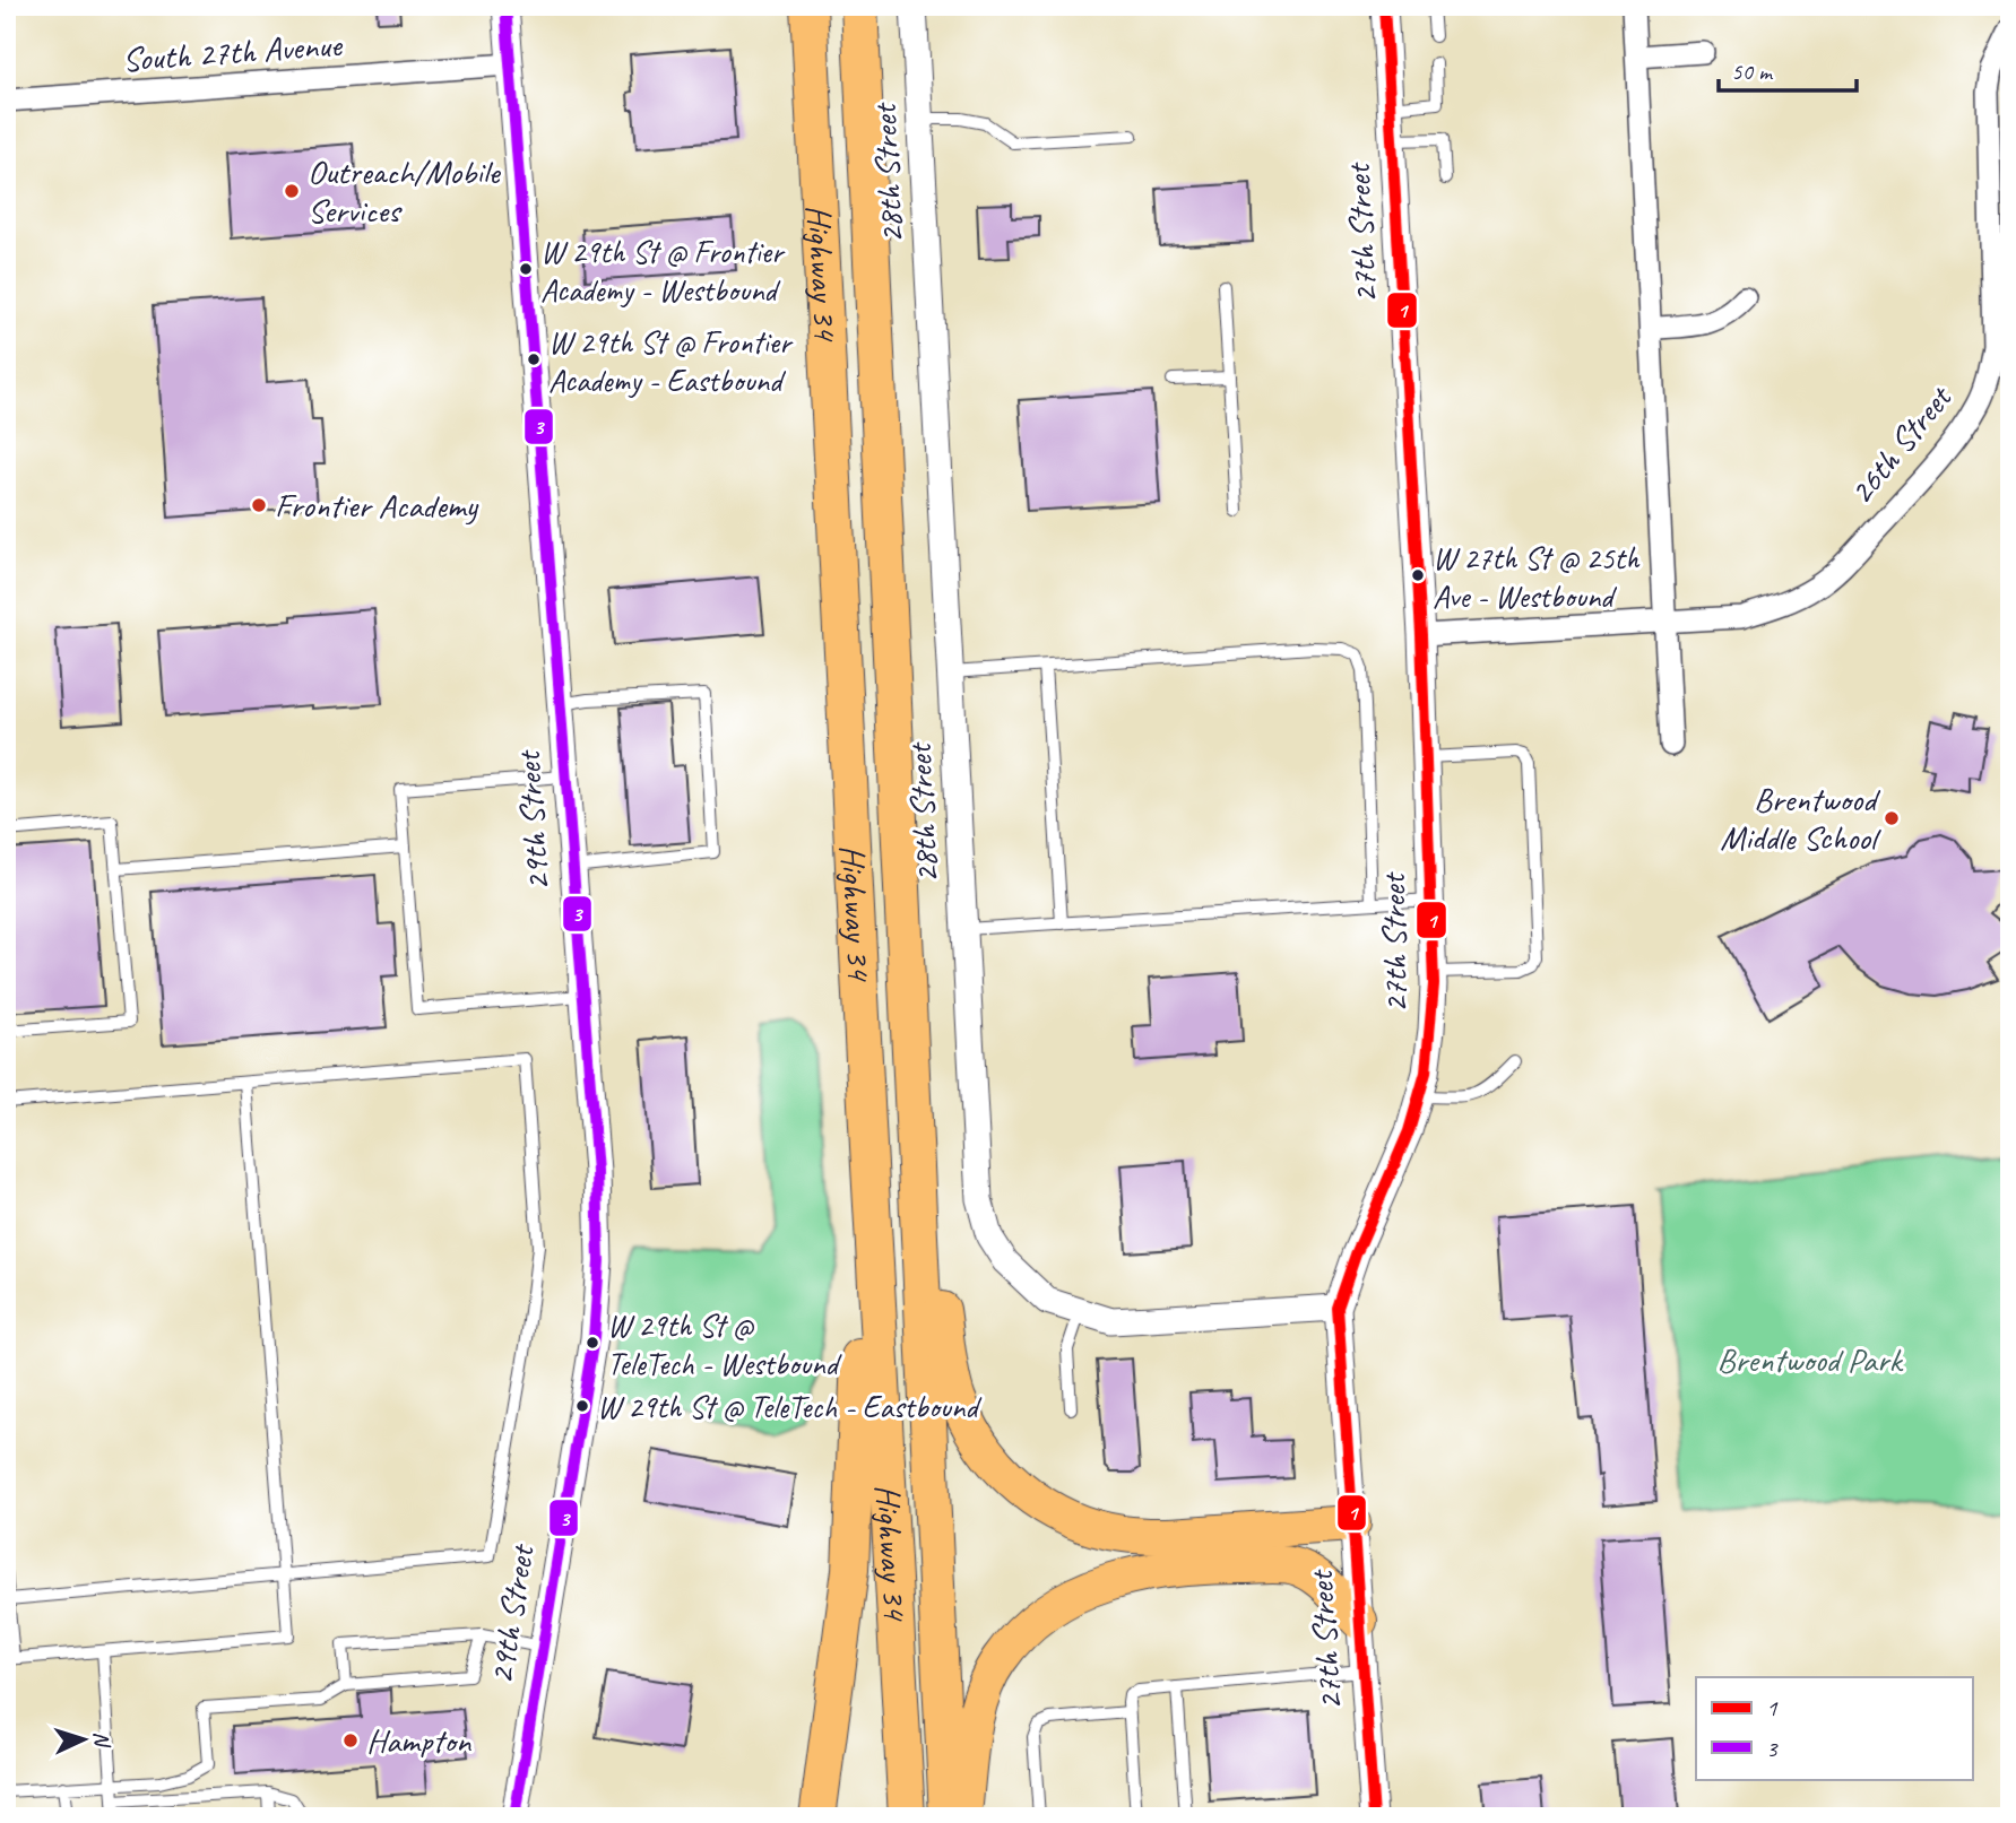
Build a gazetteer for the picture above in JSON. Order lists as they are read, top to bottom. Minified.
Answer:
{"streets":{"highway":["Highway 34"],"street":["South 27th Avenue","28th Street","27th Street","26th Street","29th Street"]},"crossings":[["South 27th Avenue","29th Street"],["28th Street","27th Street"],["27th Street","26th Street"]],"parks":["Brentwood Park"],"places":["Outreach/Mobile Services","W 29th St @ Frontier Academy - Westbound","W 29th St @ Frontier Academy - Eastbound","Frontier Academy","W 27th St @ 25th Ave - Westbound","Brentwood Middle School","W 29th St @ TeleTech - Westbound","W 29th St @ TeleTech - Eastbound","Hampton"],"lines":["transit line 1","transit line 3"],"legend":["1","3"],"scale_bar":"50 m","north":"right"}
